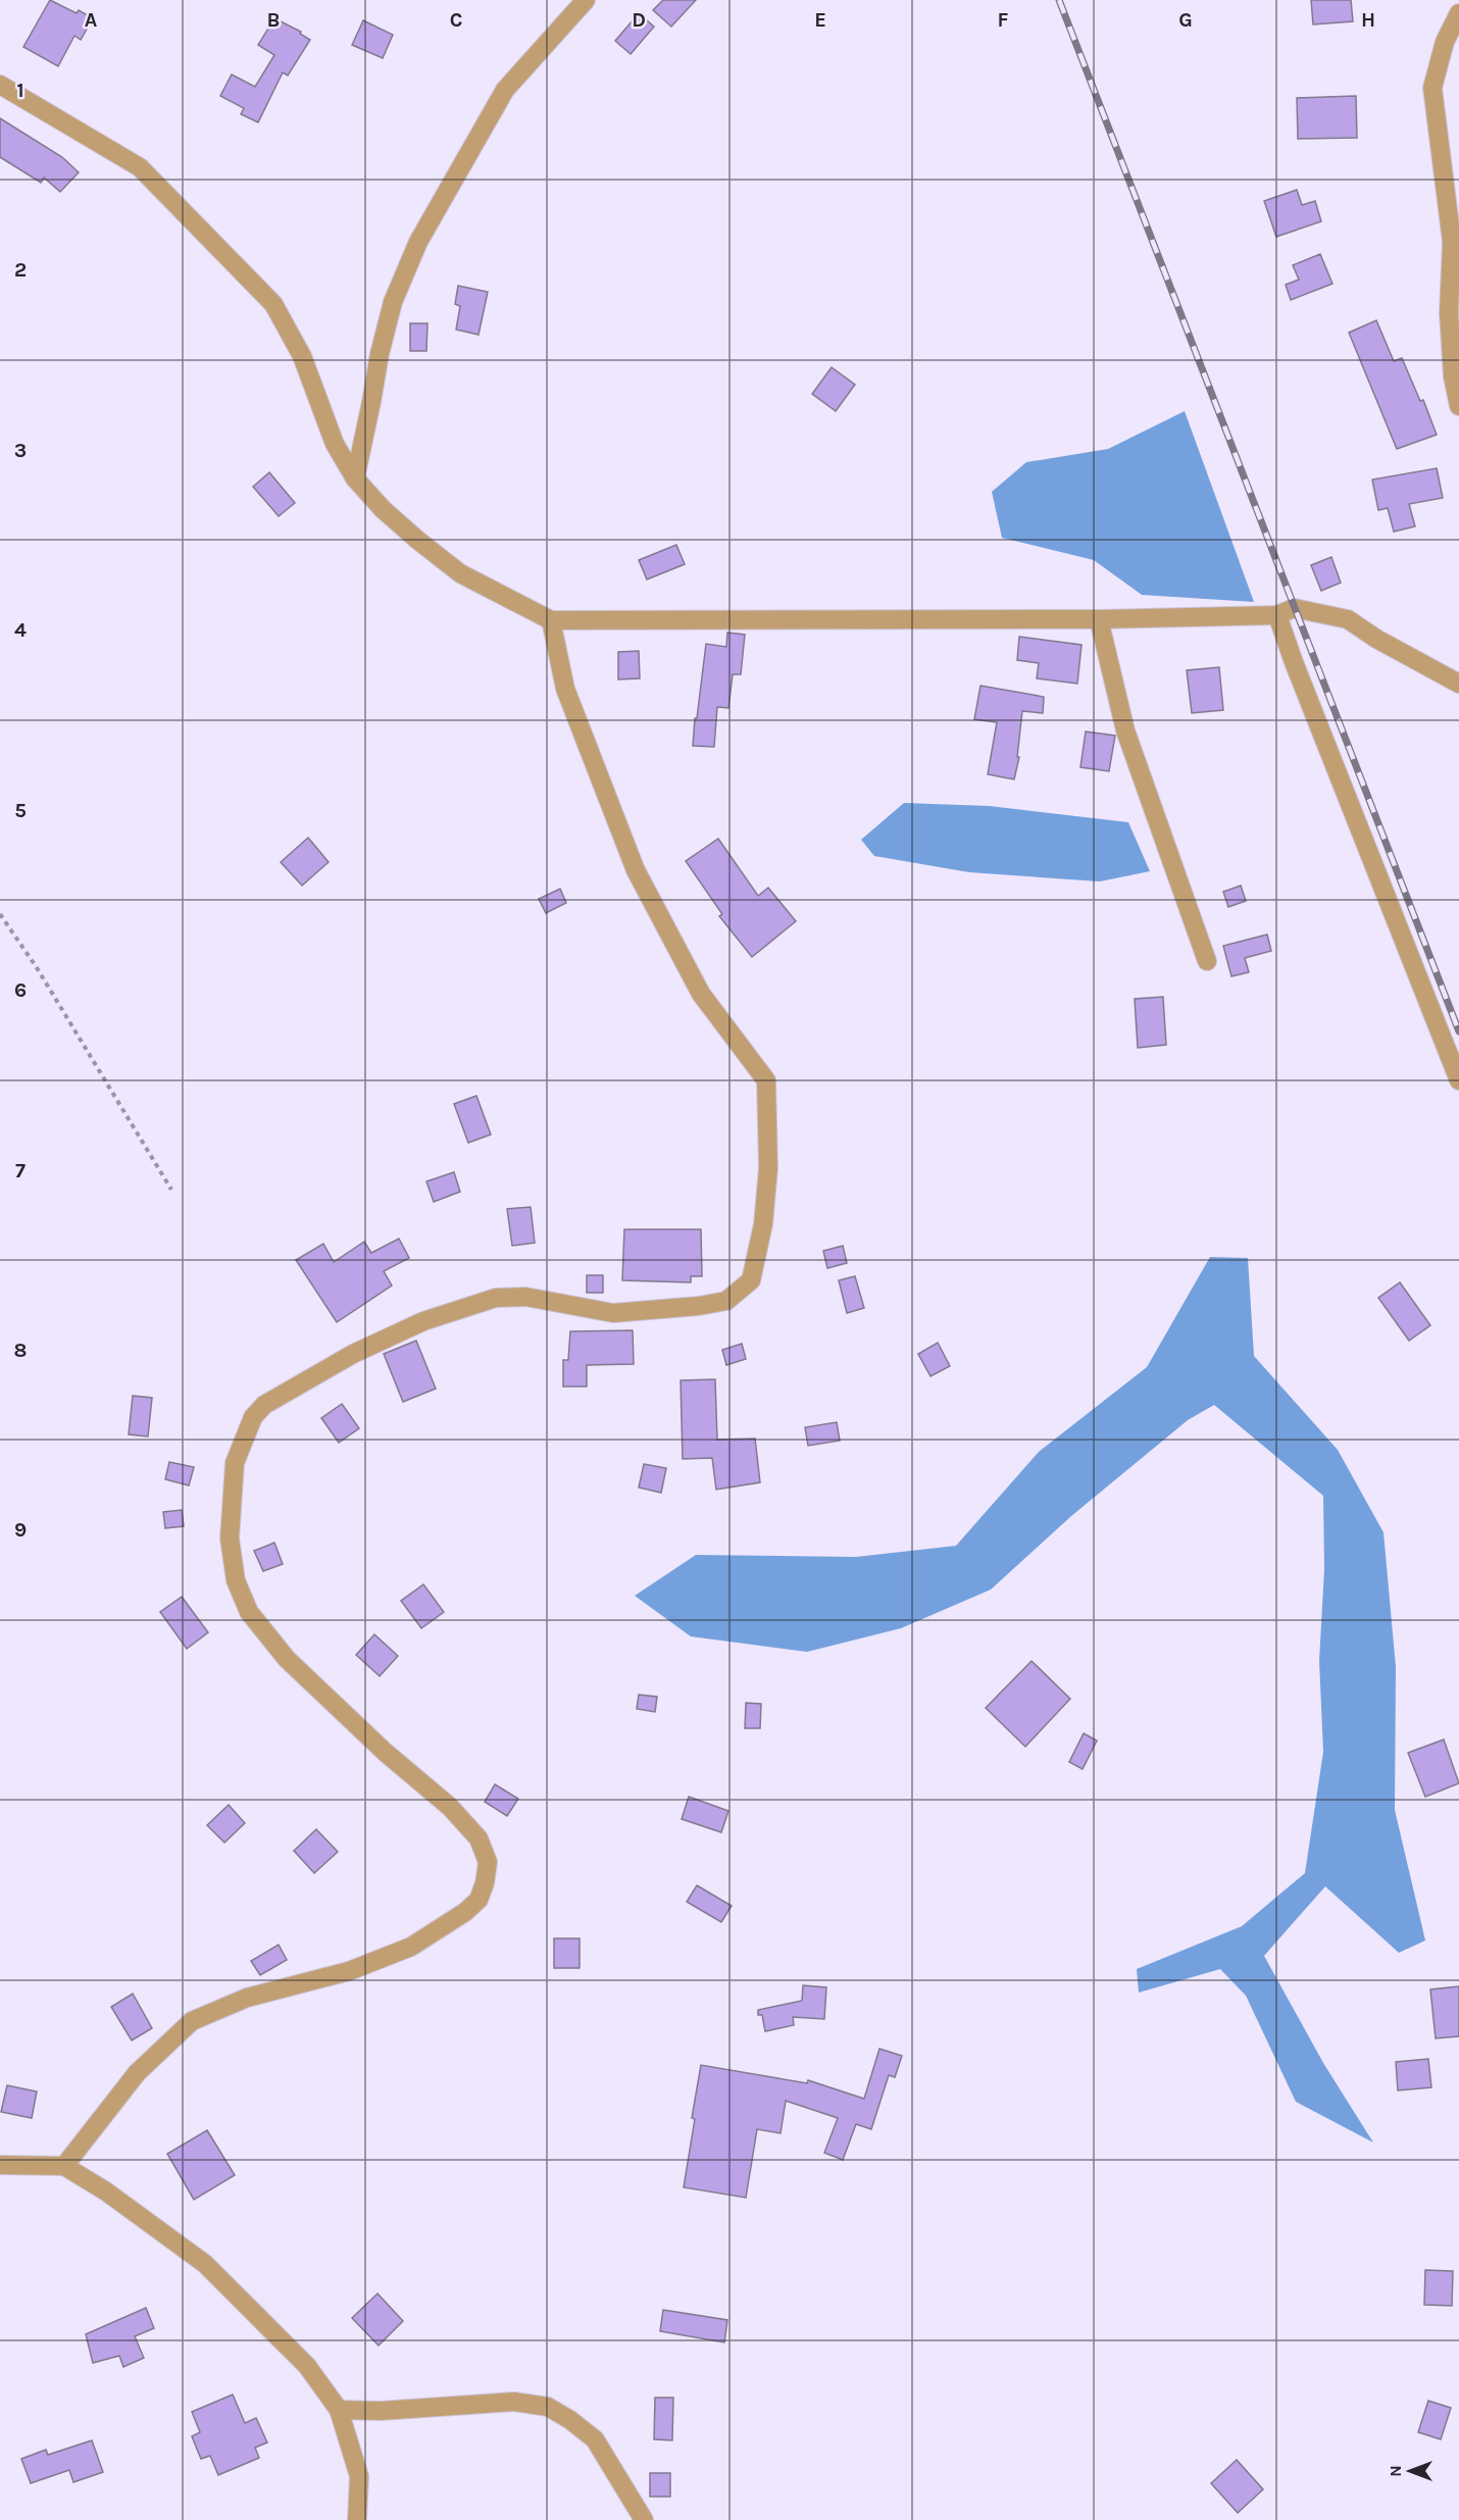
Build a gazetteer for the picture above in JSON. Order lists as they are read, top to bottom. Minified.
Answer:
{"north":"left","grid":{"columns":["A","B","C","D","E","F","G","H"],"rows":["1","2","3","4","5","6","7","8","9"]}}
